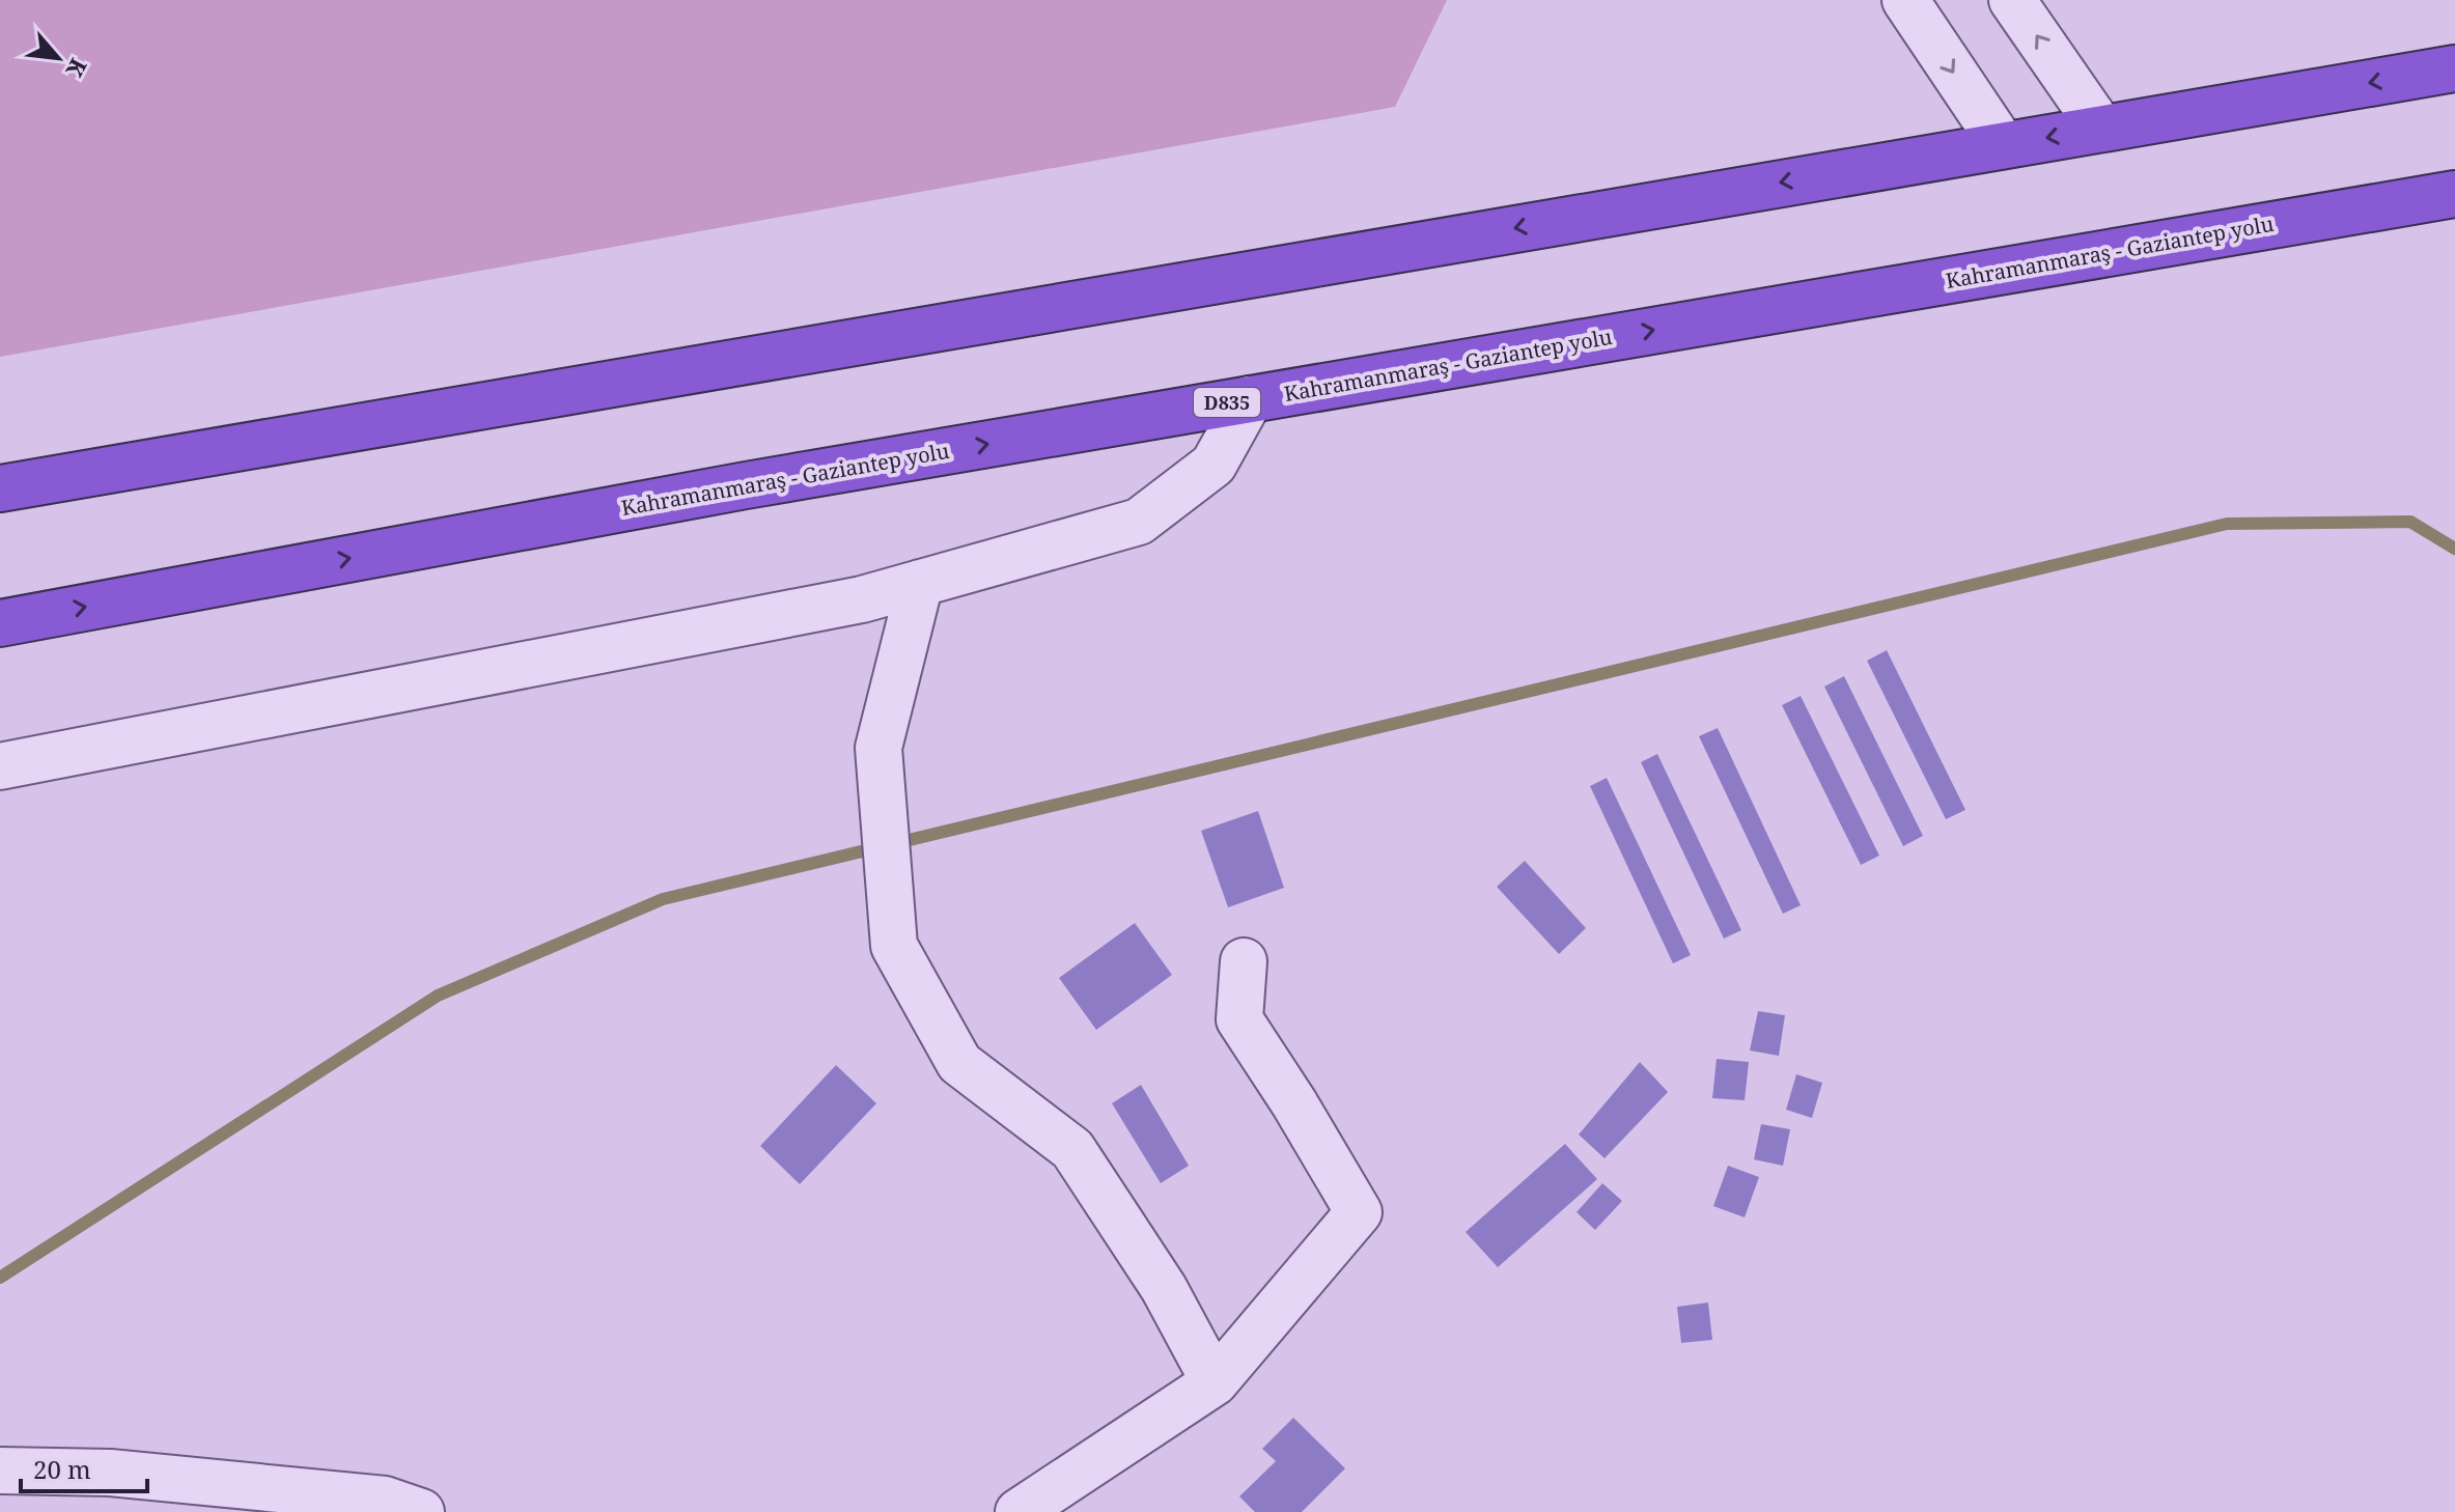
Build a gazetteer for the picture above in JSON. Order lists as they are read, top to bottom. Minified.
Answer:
{"streets":{"highway":["Kahramanmaraş - Gaziantep yolu","D835"]},"scale_bar":"20 m","north":"bottom right"}
